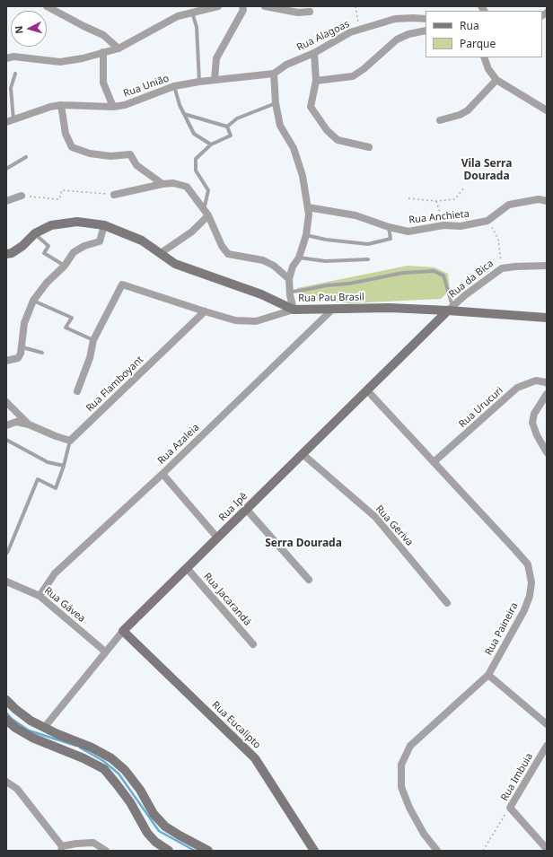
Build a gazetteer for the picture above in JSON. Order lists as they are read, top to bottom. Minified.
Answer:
{"streets":{"street":["Rua Alagoas","Rua União","Rua Anchieta","Rua da Bica","Rua Pau Brasil","Rua Flamboyant","Rua Urucuri","Rua Azaleia","Rua Ipê","Rua Geriva","Rua Jacarandá","Rua Gávea","Rua Paineira","Rua Eucalipto","Rua Imbuia"]},"crossings":[["Rua Alagoas","Rua União"],["Rua Anchieta","Rua da Bica"],["Rua da Bica","Rua Pau Brasil"],["Rua da Bica","Rua Ipê"],["Rua Pau Brasil","Rua Flamboyant"],["Rua Pau Brasil","Rua Azaleia"],["Rua Pau Brasil","Rua Ipê"],["Rua Urucuri","Rua Paineira"],["Rua Azaleia","Rua Gávea"],["Rua Ipê","Rua Geriva"],["Rua Ipê","Rua Jacarandá"],["Rua Ipê","Rua Gávea"],["Rua Ipê","Rua Paineira"],["Rua Ipê","Rua Eucalipto"]],"districts":["Vila Serra Dourada","Serra Dourada"],"legend":["Rua","Parque"],"north":"left"}
